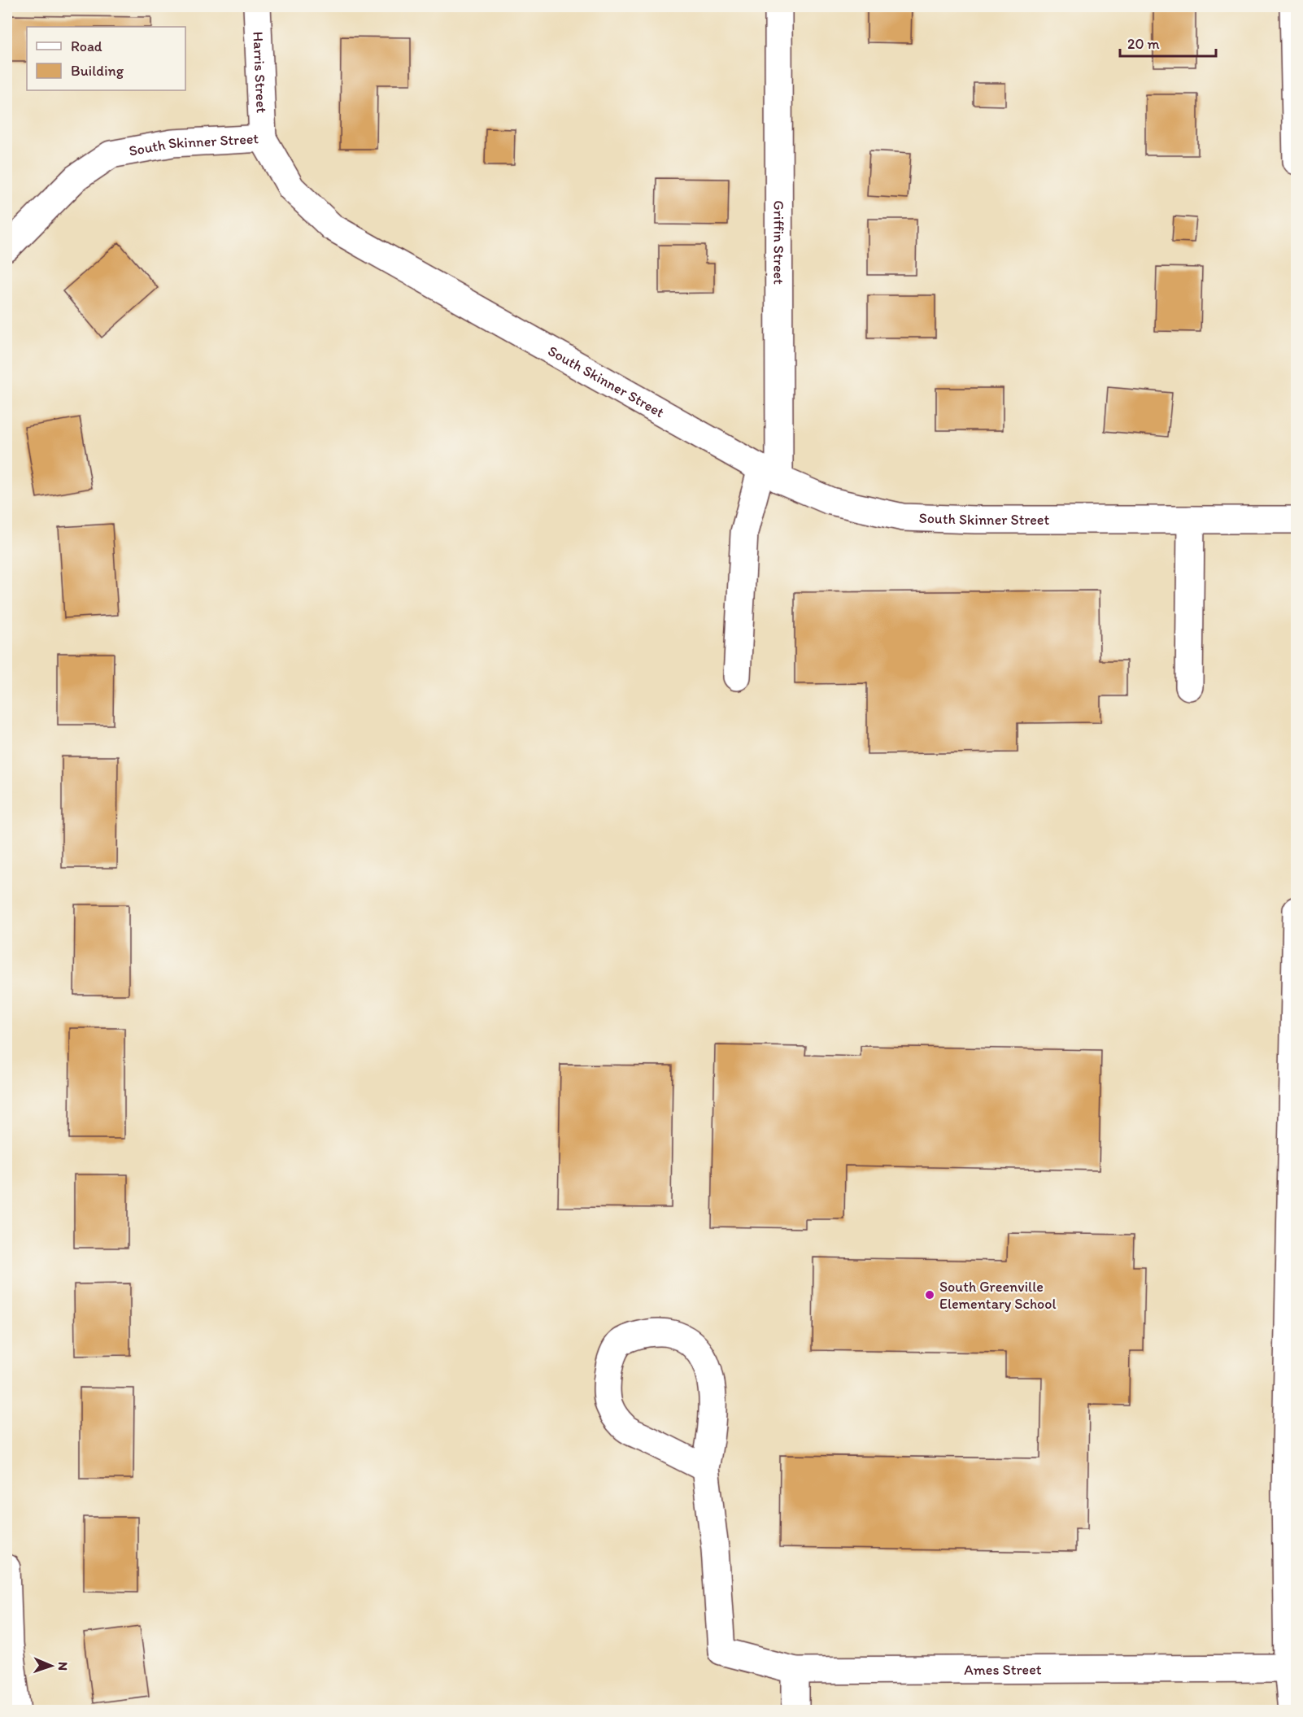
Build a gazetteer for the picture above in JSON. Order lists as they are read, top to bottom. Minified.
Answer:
{"streets":{"street":["Harris Street","South Skinner Street","Griffin Street","Ames Street"]},"crossings":[["Harris Street","South Skinner Street"],["South Skinner Street","Griffin Street"]],"places":["South Greenville Elementary School"],"legend":["Road","Building"],"scale_bar":"20 m","north":"right"}
